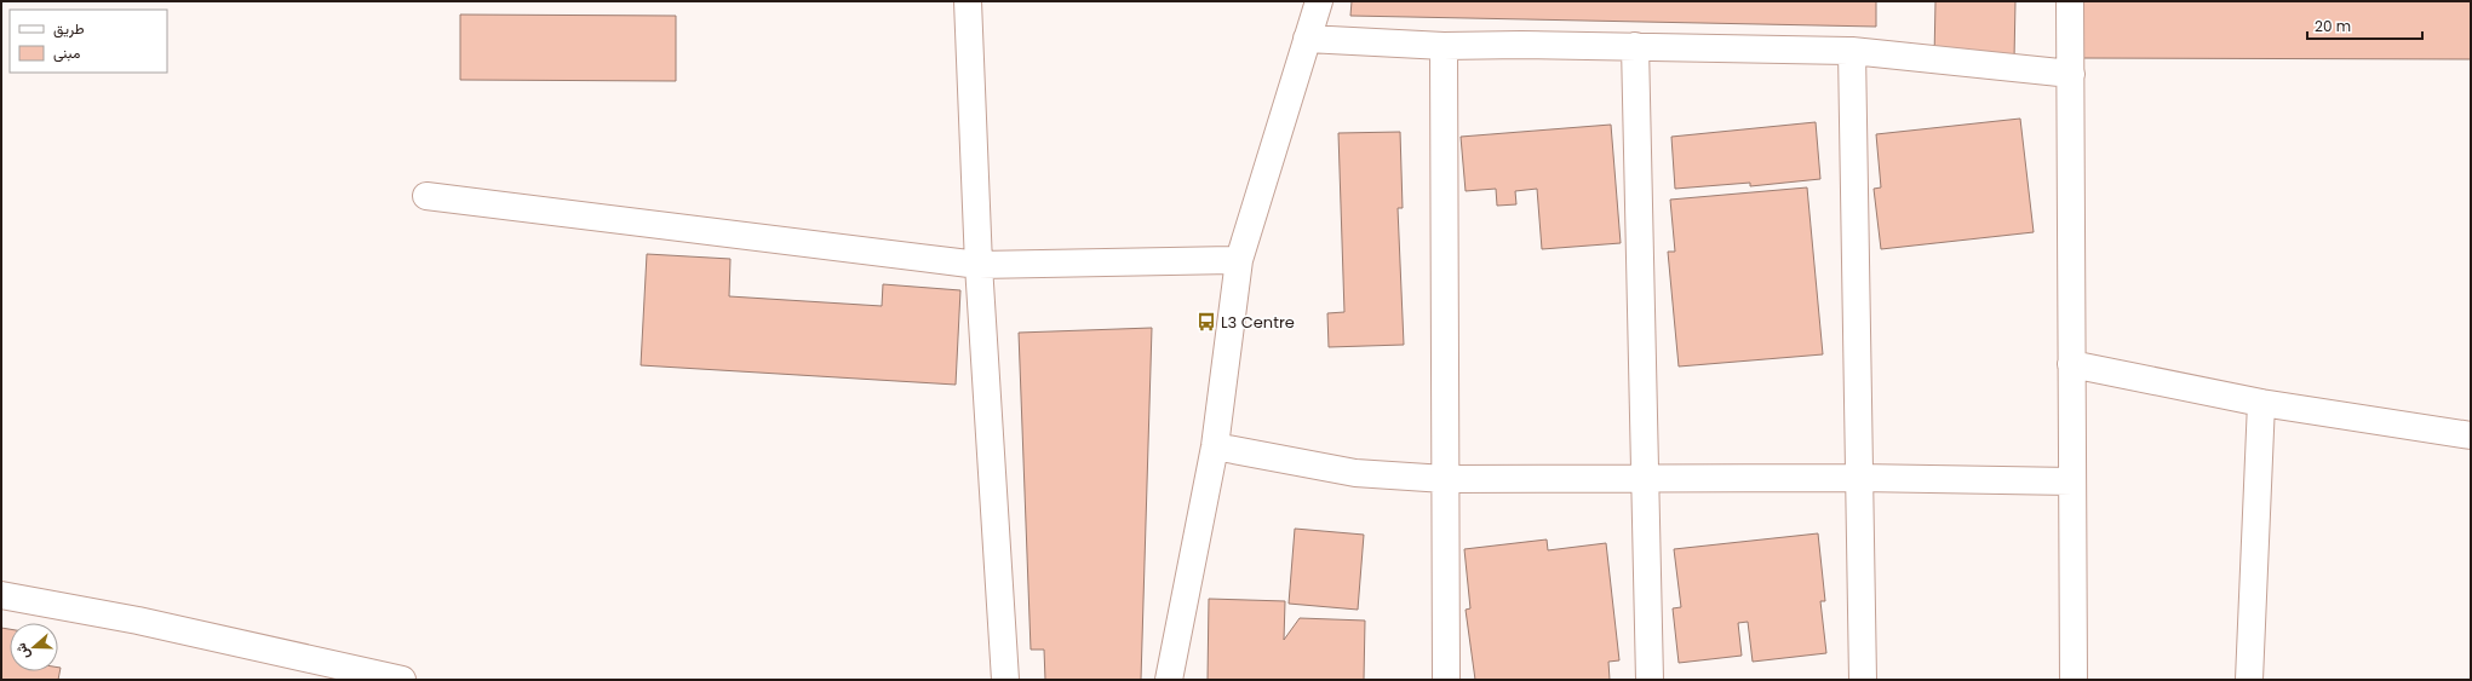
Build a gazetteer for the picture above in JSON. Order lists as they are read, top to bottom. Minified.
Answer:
{"places":{"bus stop":["L3 Centre"]},"legend":["طريق","مبنى"],"scale_bar":"20 m","north":"left"}
